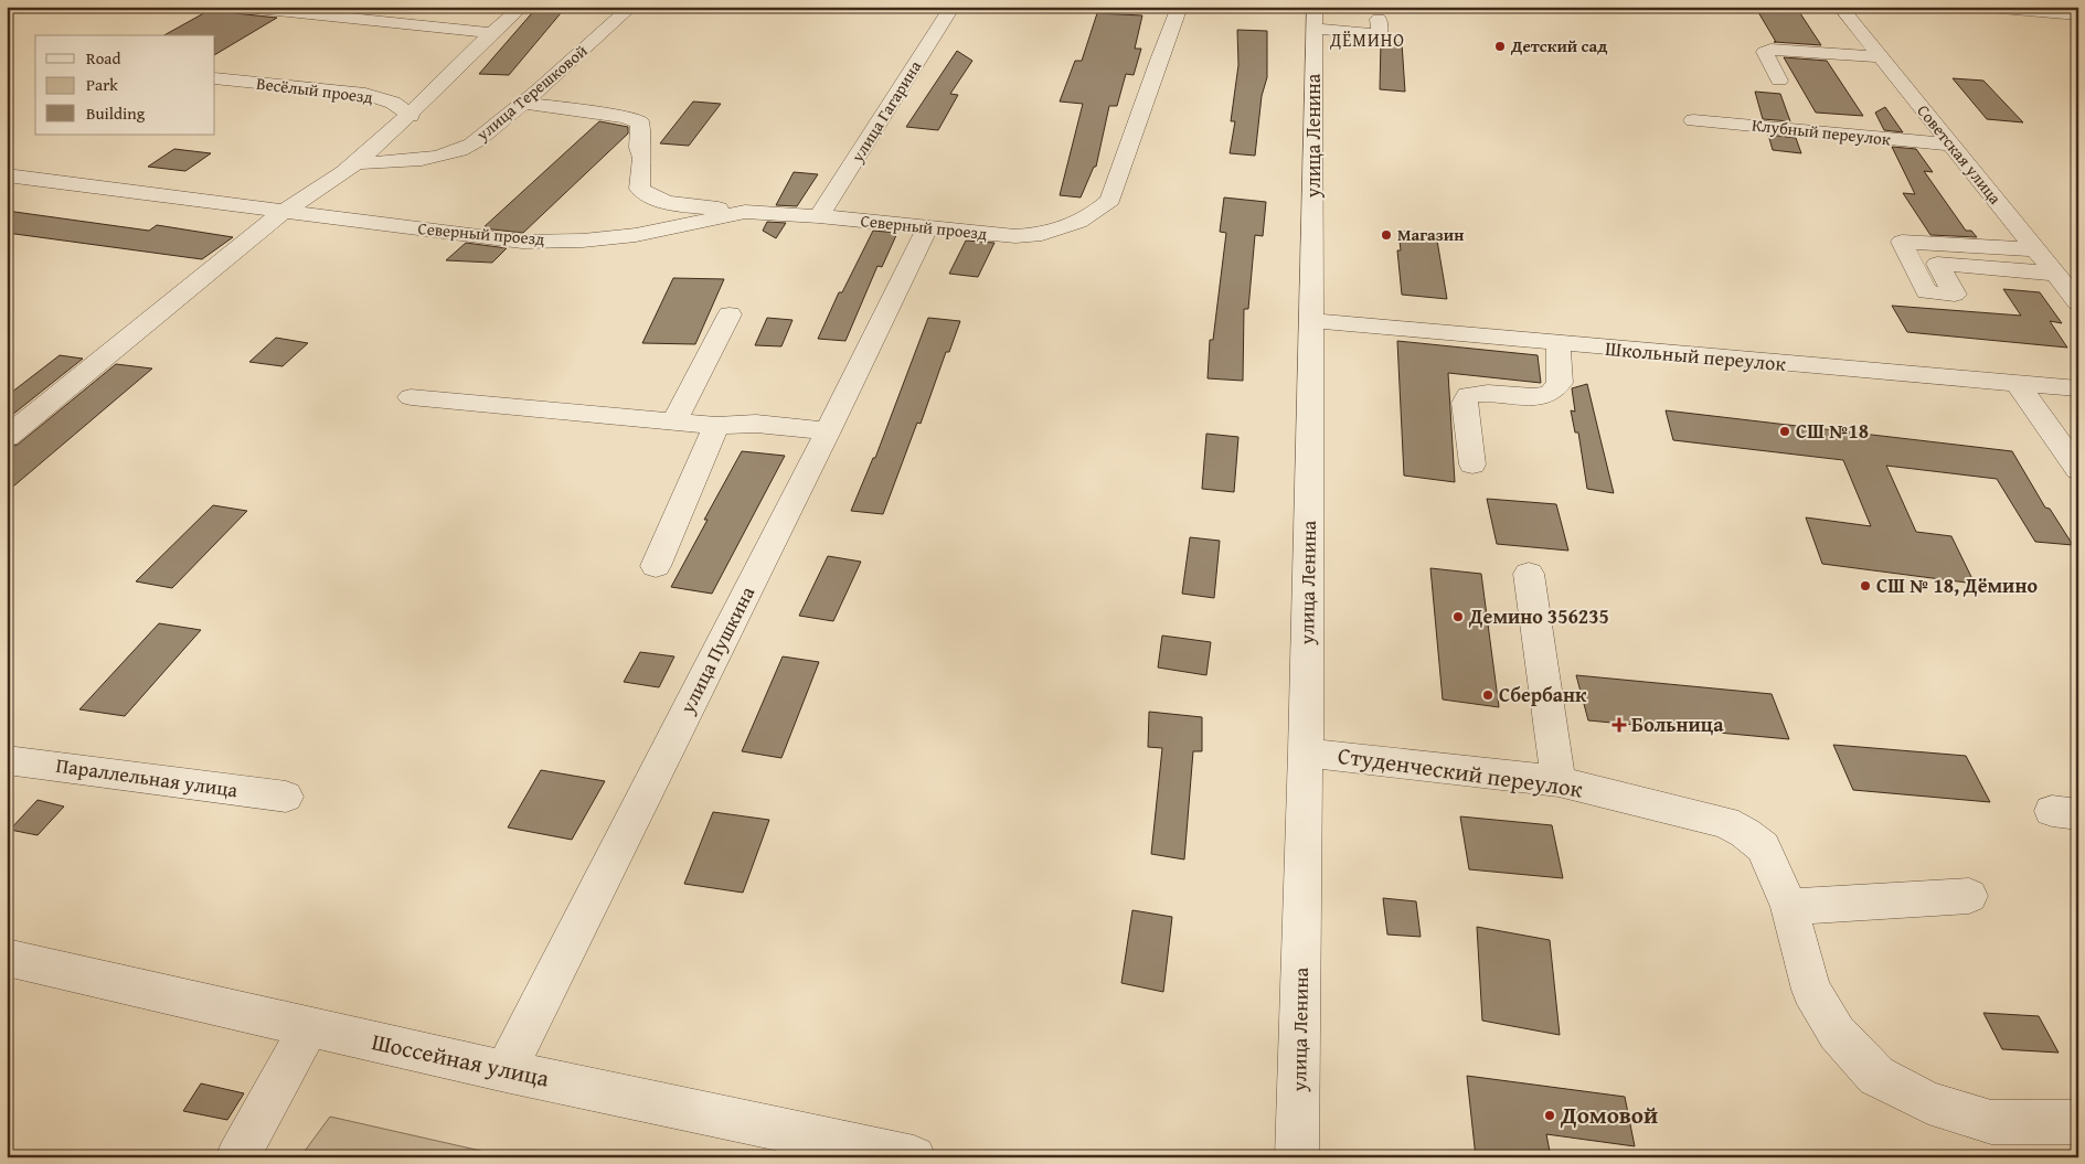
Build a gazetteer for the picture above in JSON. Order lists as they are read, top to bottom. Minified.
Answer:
{"streets":{"street":["Весёлый проезд","улица Терешковой","улица Гагарина","Клубный переулок","улица Ленина","Советская улица","Северный проезд","Школьный переулок","улица Пушкина","Студенческий переулок","Параллельная улица","Шоссейная улица"]},"crossings":[["улица Гагарина","Северный проезд"],["Клубный переулок","Советская улица"],["улица Ленина","Школьный переулок"],["улица Ленина","Студенческий переулок"],["Северный проезд","улица Пушкина"],["улица Пушкина","Шоссейная улица"]],"districts":["ДЁМИНО"],"places":{"other":["Детский сад","Магазин","СШ №18","СШ № 18, Дёмино","Демино 356235","Сбербанк","Домовой"],"health":["Больница"]},"legend":["Road","Park","Building"]}
